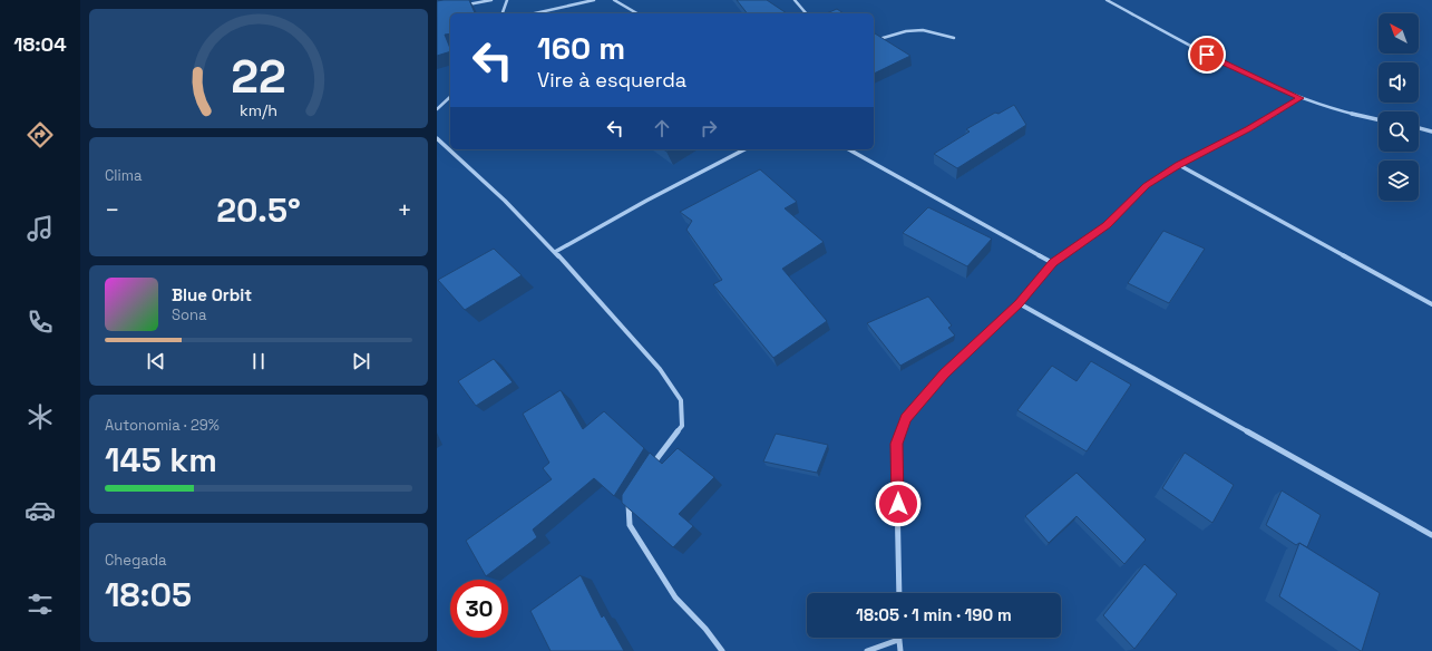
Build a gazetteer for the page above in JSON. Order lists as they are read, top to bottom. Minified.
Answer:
{"north":"top left","page":{"tabs":"18:04","turn":["160 m","Vire à esquerda"],"tile":["Clima",["Autonomia · 29%","145 km"],["Chegada","18:05"]],"heat":["−","20.5°","+"],"song":["Blue Orbit","Sona"],"limit":"30","trip":"18:05 · 1 min · 190 m","gauge":["22","km/h"]}}
